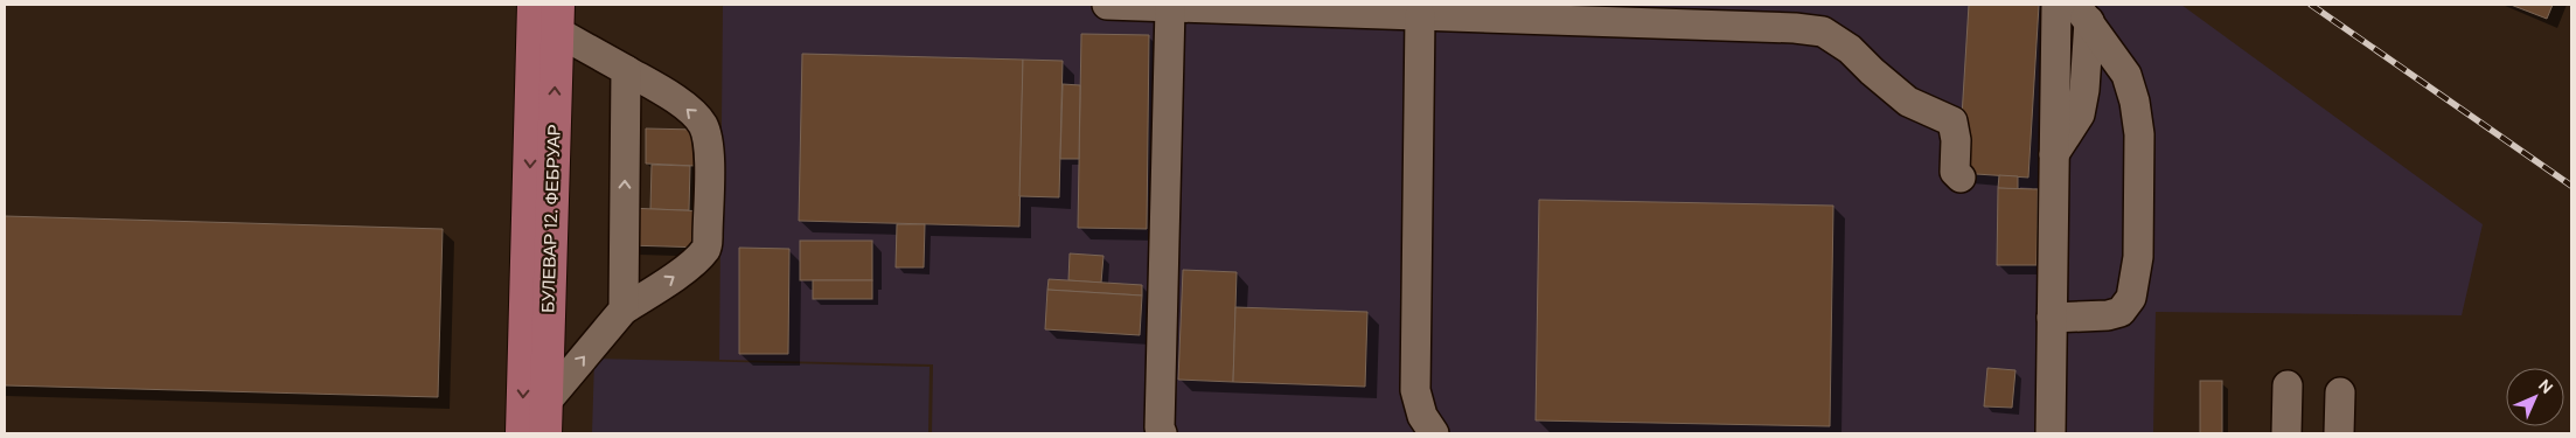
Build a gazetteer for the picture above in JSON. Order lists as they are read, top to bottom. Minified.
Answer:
{"streets":{"main road":["БУЛЕВАР 12. ФЕБРУАР"]},"north":"top right"}
